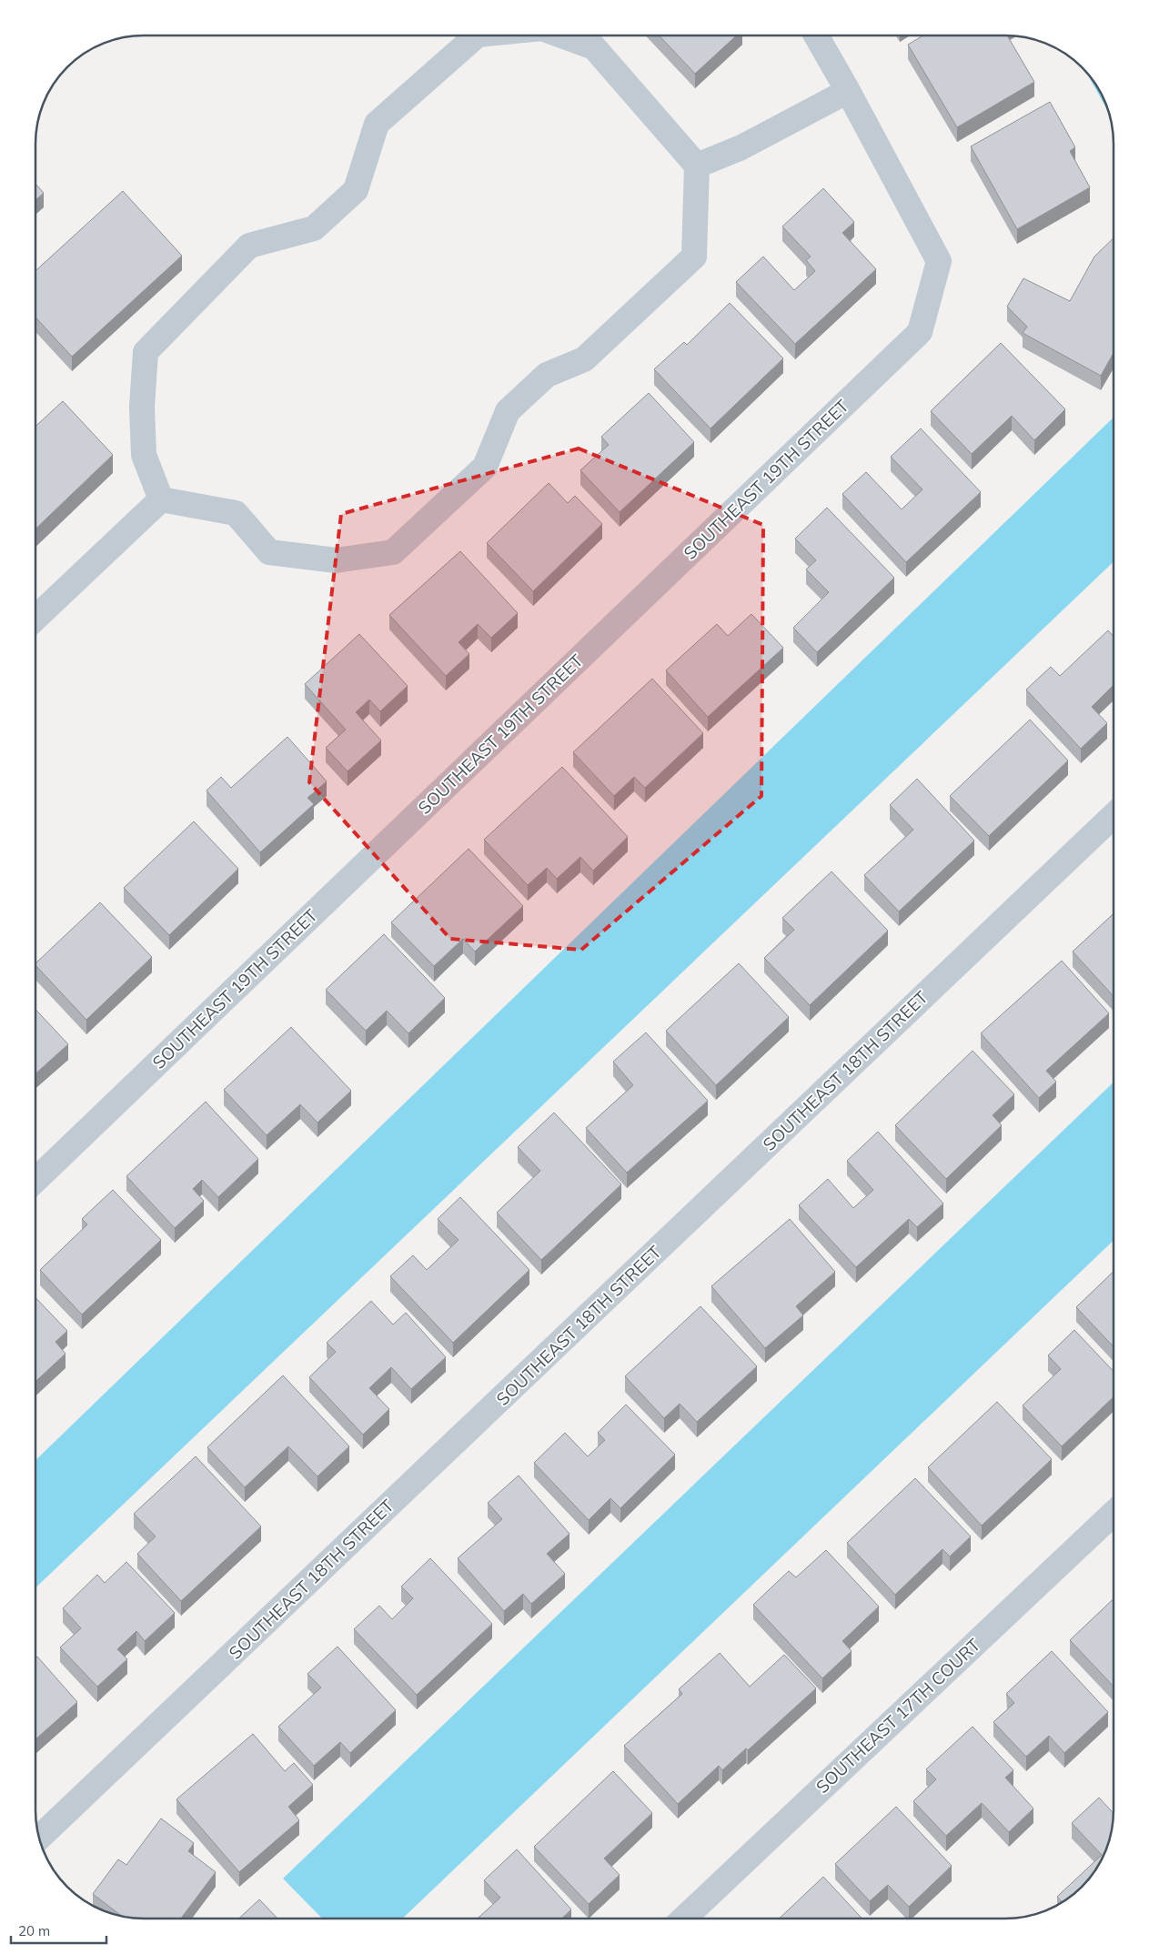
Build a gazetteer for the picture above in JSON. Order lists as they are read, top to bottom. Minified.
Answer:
{"streets":{"street":["SOUTHEAST 19TH STREET","SOUTHEAST 18TH STREET","SOUTHEAST 17TH COURT"]},"scale_bar":"20 m"}
